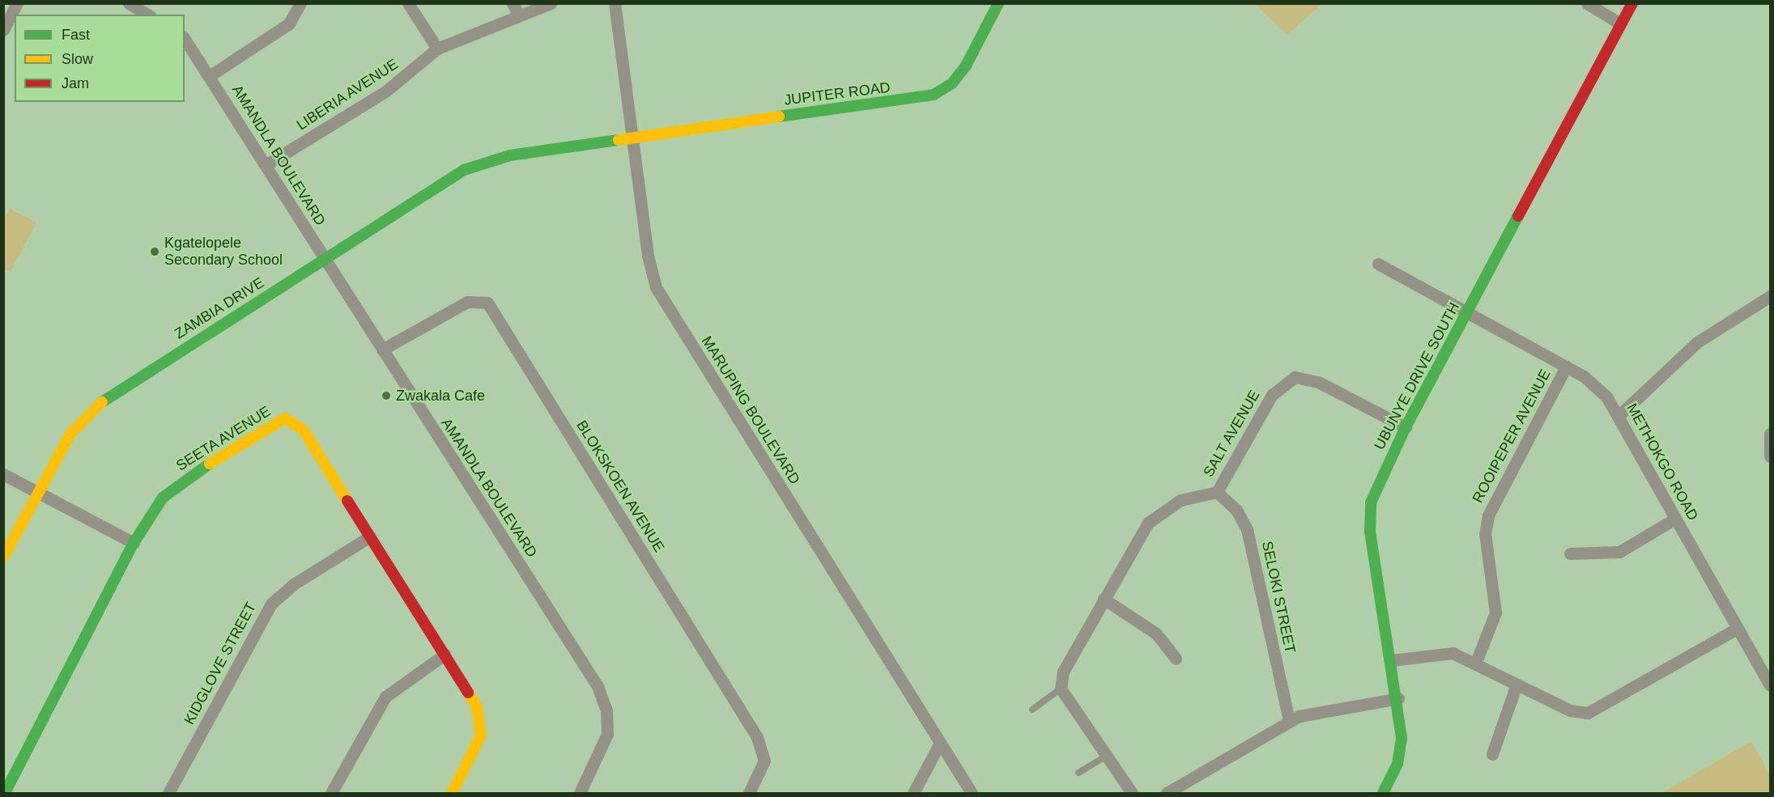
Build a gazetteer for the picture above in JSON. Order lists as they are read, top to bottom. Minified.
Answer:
{"streets":{"street":["JUPITER ROAD","LIBERIA AVENUE","AMANDLA BOULEVARD","ZAMBIA DRIVE","UBUNYE DRIVE SOUTH","MARUPING BOULEVARD","SALT AVENUE","ROOIPEPER AVENUE","SEETA AVENUE","METHOKGO ROAD","BLOKSKOEN AVENUE","SELOKI STREET","KIDGLOVE STREET"]},"crossings":[["JUPITER ROAD","ZAMBIA DRIVE"],["JUPITER ROAD","MARUPING BOULEVARD"],["LIBERIA AVENUE","AMANDLA BOULEVARD"],["AMANDLA BOULEVARD","ZAMBIA DRIVE"],["AMANDLA BOULEVARD","BLOKSKOEN AVENUE"],["ZAMBIA DRIVE","MARUPING BOULEVARD"],["UBUNYE DRIVE SOUTH","SALT AVENUE"],["UBUNYE DRIVE SOUTH","METHOKGO ROAD"],["SALT AVENUE","SELOKI STREET"],["ROOIPEPER AVENUE","METHOKGO ROAD"],["SEETA AVENUE","KIDGLOVE STREET"]],"places":["Kgatelopele Secondary School","Zwakala Cafe"],"legend":["Fast","Slow","Jam"]}
